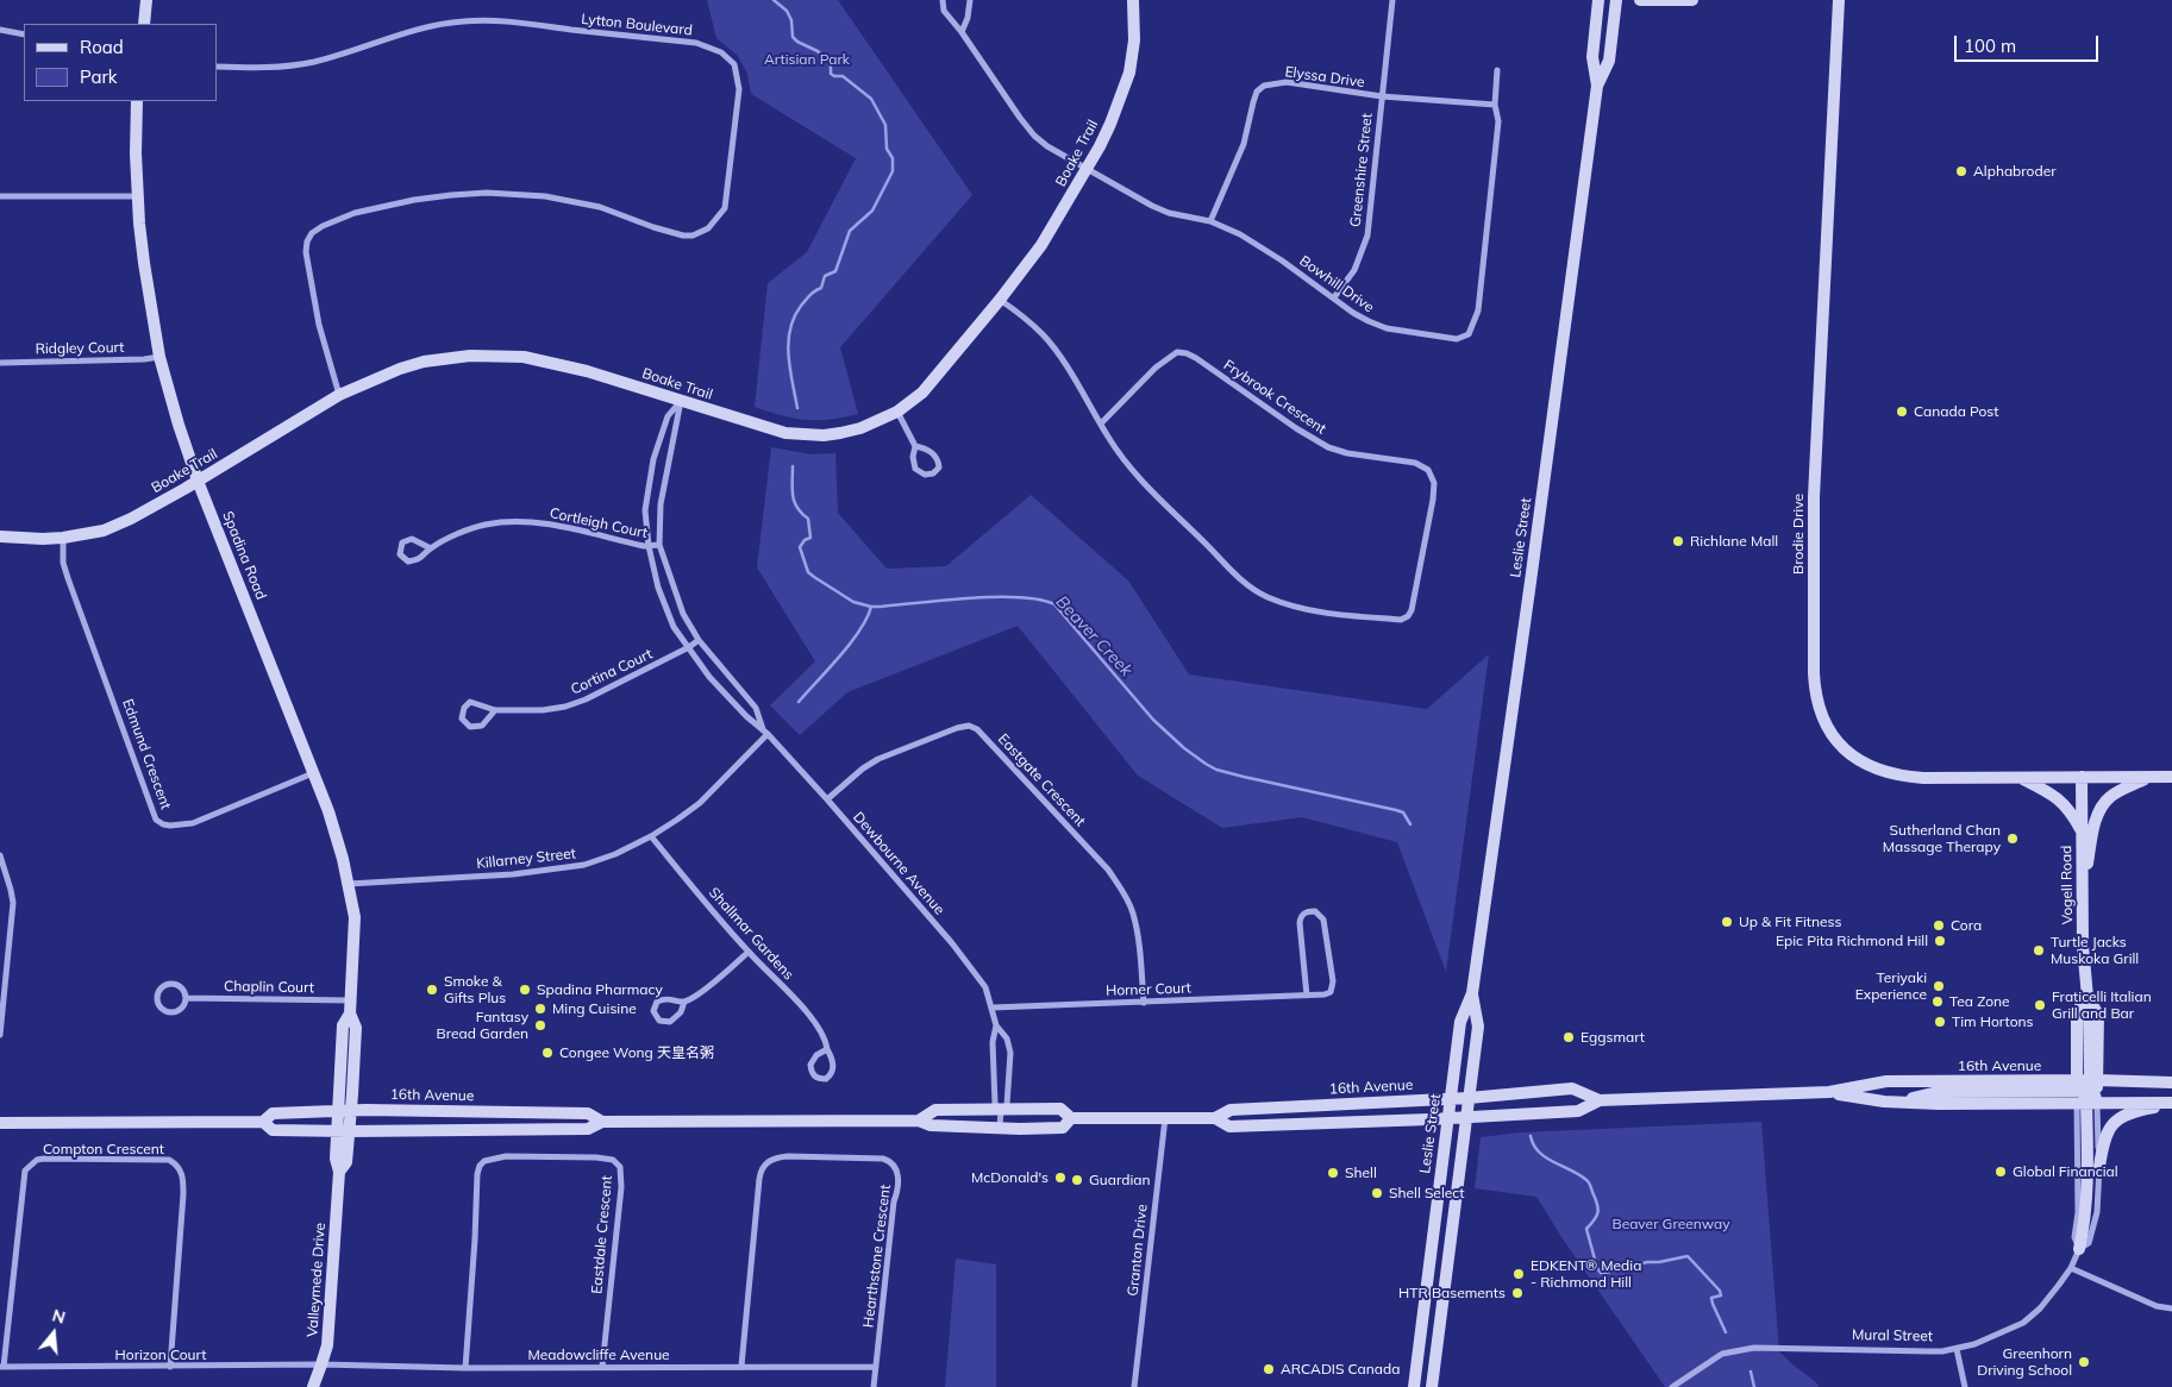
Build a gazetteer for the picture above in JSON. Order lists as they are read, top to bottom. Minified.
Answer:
{"streets":{"main road":["Boake Trail","Brodie Drive","Leslie Street","Spadina Road","Vogell Road","16th Avenue","Valleymede Drive"],"street":["Lytton Boulevard","Elyssa Drive","Greenshire Street","Bowhill Drive","Ridgley Court","Frybrook Crescent","Cortleigh Court","Cortina Court","Edmund Crescent","Eastgate Crescent","Killarney Street","Dewbourne Avenue","Shallmar Gardens","Chaplin Court","Horner Court","Compton Crescent","Eastdale Crescent","Granton Drive","Hearthstone Crescent","Mural Street","Horizon Court","Meadowcliffe Avenue"]},"crossings":[["Lytton Boulevard","Boake Trail"],["Elyssa Drive","Greenshire Street"],["Elyssa Drive","Bowhill Drive"],["Boake Trail","Bowhill Drive"],["Boake Trail","Frybrook Crescent"],["Boake Trail","Spadina Road"],["Boake Trail","Edmund Crescent"],["Boake Trail","Dewbourne Avenue"],["Greenshire Street","Bowhill Drive"],["Ridgley Court","Spadina Road"],["Cortleigh Court","Dewbourne Avenue"],["Brodie Drive","Vogell Road"],["Leslie Street","16th Avenue"],["Spadina Road","Edmund Crescent"],["Spadina Road","Killarney Street"],["Spadina Road","Chaplin Court"],["Spadina Road","16th Avenue"],["Spadina Road","Valleymede Drive"],["Cortina Court","Dewbourne Avenue"],["Eastgate Crescent","Dewbourne Avenue"],["Eastgate Crescent","Horner Court"],["Killarney Street","Dewbourne Avenue"],["Killarney Street","Shallmar Gardens"],["Dewbourne Avenue","Horner Court"],["Dewbourne Avenue","16th Avenue"],["Vogell Road","16th Avenue"],["Vogell Road","Mural Street"],["16th Avenue","Granton Drive"],["16th Avenue","Valleymede Drive"],["16th Avenue","Mural Street"],["Compton Crescent","Horizon Court"],["Eastdale Crescent","Meadowcliffe Avenue"],["Hearthstone Crescent","Meadowcliffe Avenue"],["Valleymede Drive","Horizon Court"],["Valleymede Drive","Meadowcliffe Avenue"],["Horizon Court","Meadowcliffe Avenue"]],"water":["Beaver Creek"],"parks":["Artisian Park","Beaver Greenway"],"places":["Alphabroder","Canada Post","Richlane Mall","Sutherland Chan Massage Therapy","Up & Fit Fitness","Cora","Epic Pita Richmond Hill","Turtle Jacks Muskoka Grill","Teriyaki Experience","Smoke & Gifts Plus","Spadina Pharmacy","Tea Zone","Fraticelli Italian Grill and Bar","Ming Cuisine","Tim Hortons","Fantasy Bread Garden","Eggsmart","Congee Wong 天皇名粥","Global Financial","Shell","McDonald's","Guardian","Shell Select","EDKENT® Media - Richmond Hill","HTR Basements","Greenhorn Driving School","ARCADIS Canada"],"legend":["Road","Park"],"scale_bar":"100 m","north":"top"}
